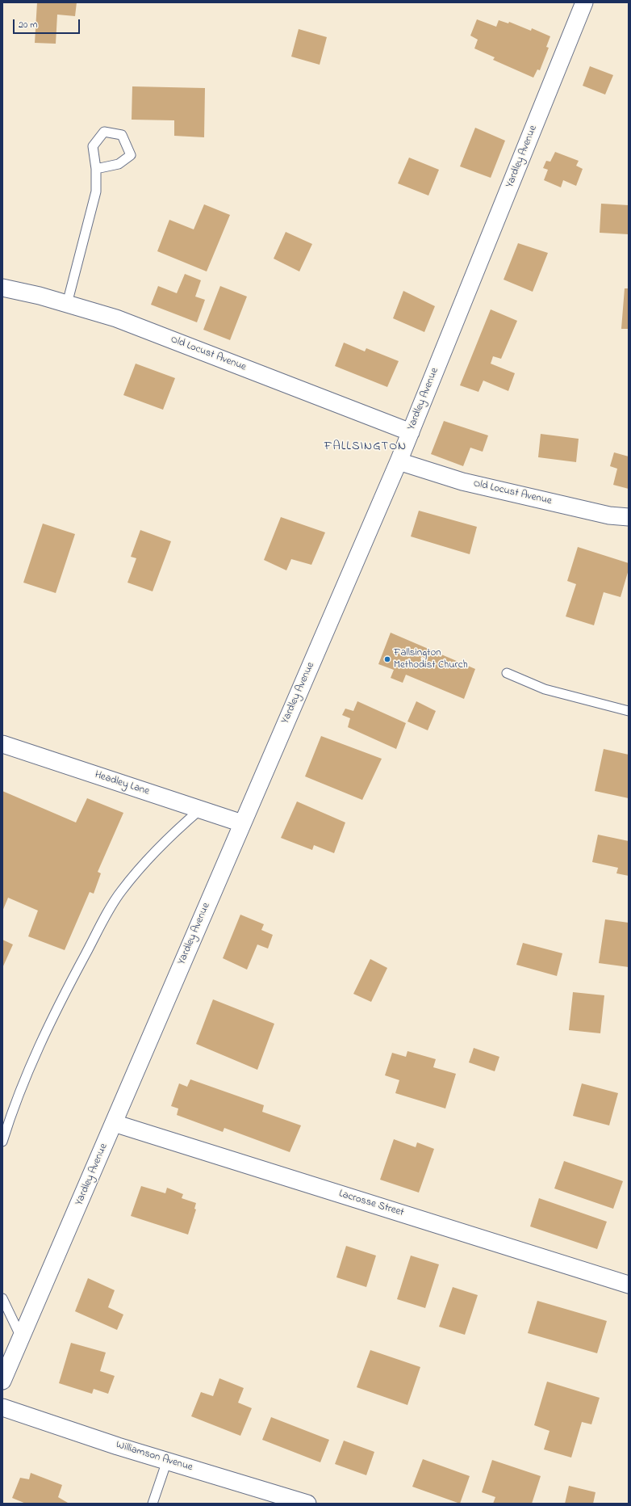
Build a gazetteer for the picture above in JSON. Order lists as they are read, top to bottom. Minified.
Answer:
{"streets":{"street":["Yardley Avenue","Old Locust Avenue","Headley Lane","Lacrosse Street","Williamson Avenue"]},"crossings":[["Yardley Avenue","Old Locust Avenue"],["Yardley Avenue","Headley Lane"],["Yardley Avenue","Lacrosse Street"]],"districts":["FALLSINGTON"],"places":["Fallsington Methodist Church"],"scale_bar":"20 m"}
